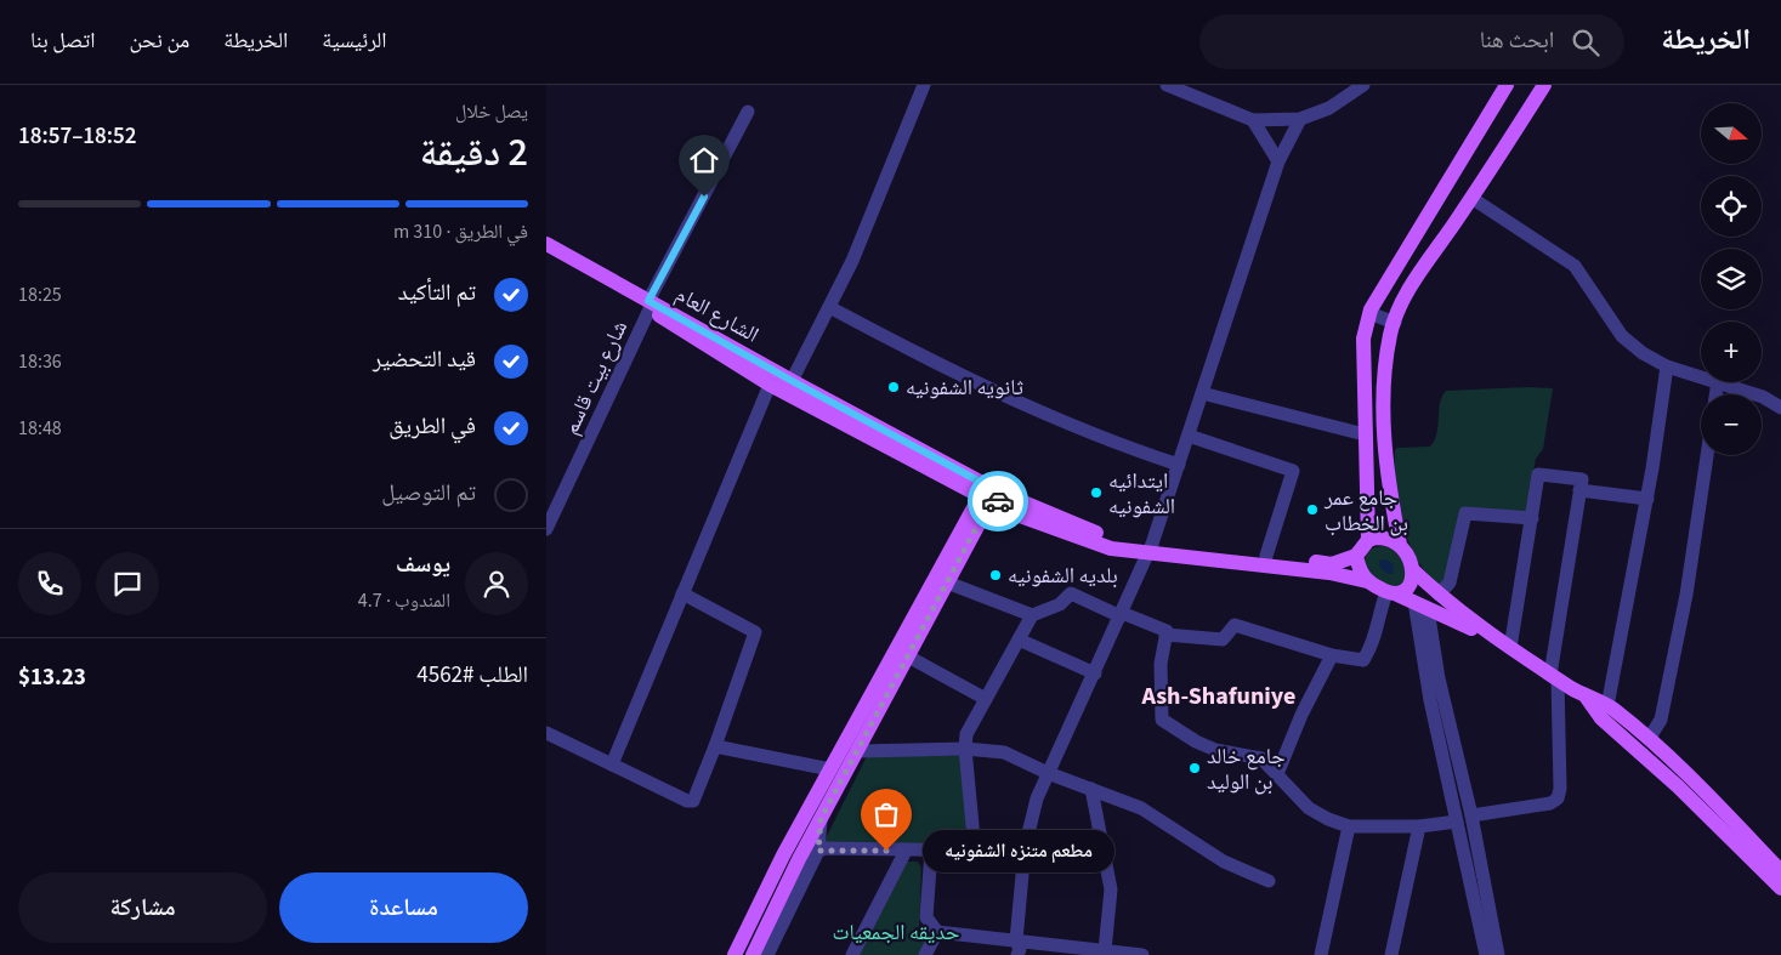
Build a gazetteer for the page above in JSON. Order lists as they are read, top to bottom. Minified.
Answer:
{"streets":{"main road":["الشارع العام"],"street":["شارع بيت قاسم"]},"crossings":[["الشارع العام","شارع بيت قاسم"]],"districts":["Ash-Shafuniye"],"parks":["حديقه الجمعيات"],"places":["ثانويه الشفونيه","ايتدائيه الشفونيه","جامع عمر بن الخطاب","بلديه الشفونيه","جامع خالد بن الوليد","مطعم متنزه الشفونيه"],"north":"right","page":{"header":"الخريطة","search":"ابحث هنا","nav":["الرئيسية","الخريطة","من نحن","اتصل بنا"],"heading":["2 دقيقة","يصل خلال","18:52–18:57"],"panel":["يوسف","المندوب · 4.7","الطلب #4562","$13.23"],"map_buttons":["+","−"],"bar":"في الطريق · 310 m","list":[["تم التأكيد","18:25"],["قيد التحضير","18:36"],["في الطريق","18:48"],"تم التوصيل"],"bubble":"مطعم متنزه الشفونيه","buttons":["مساعدة","مشاركة"]}}
